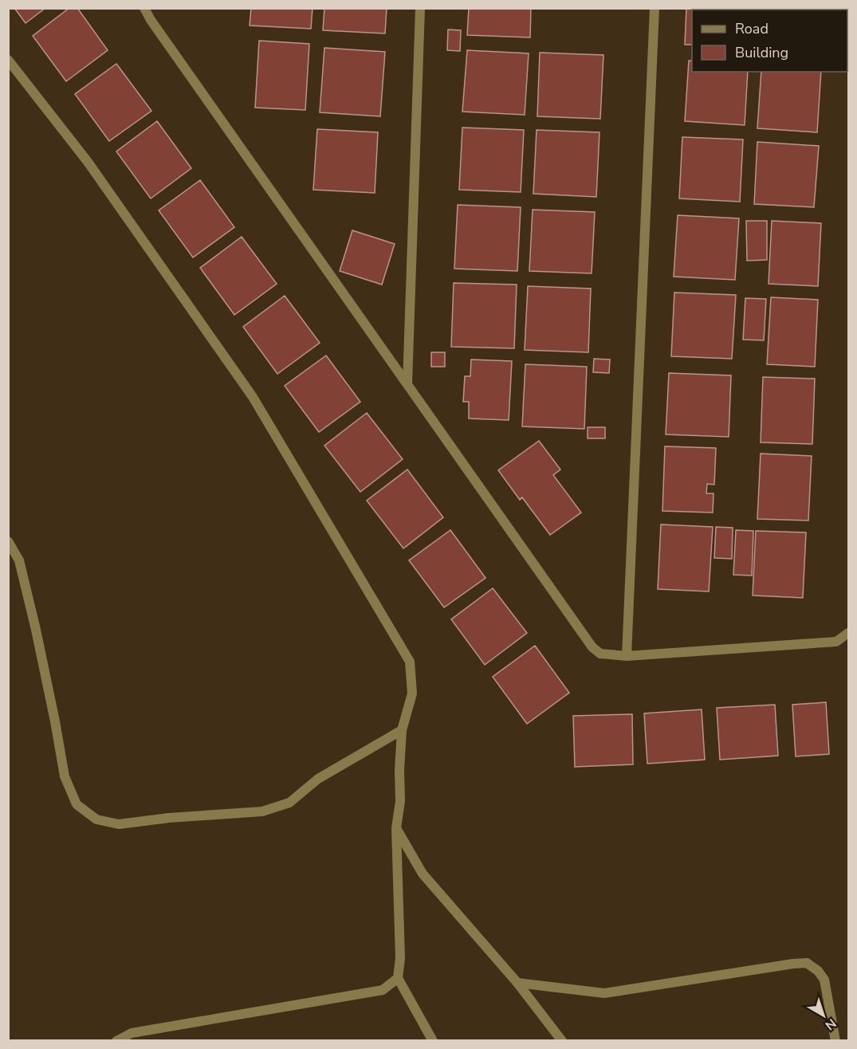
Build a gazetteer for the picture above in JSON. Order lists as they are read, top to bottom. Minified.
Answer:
{"legend":["Road","Building"],"north":"bottom right"}
